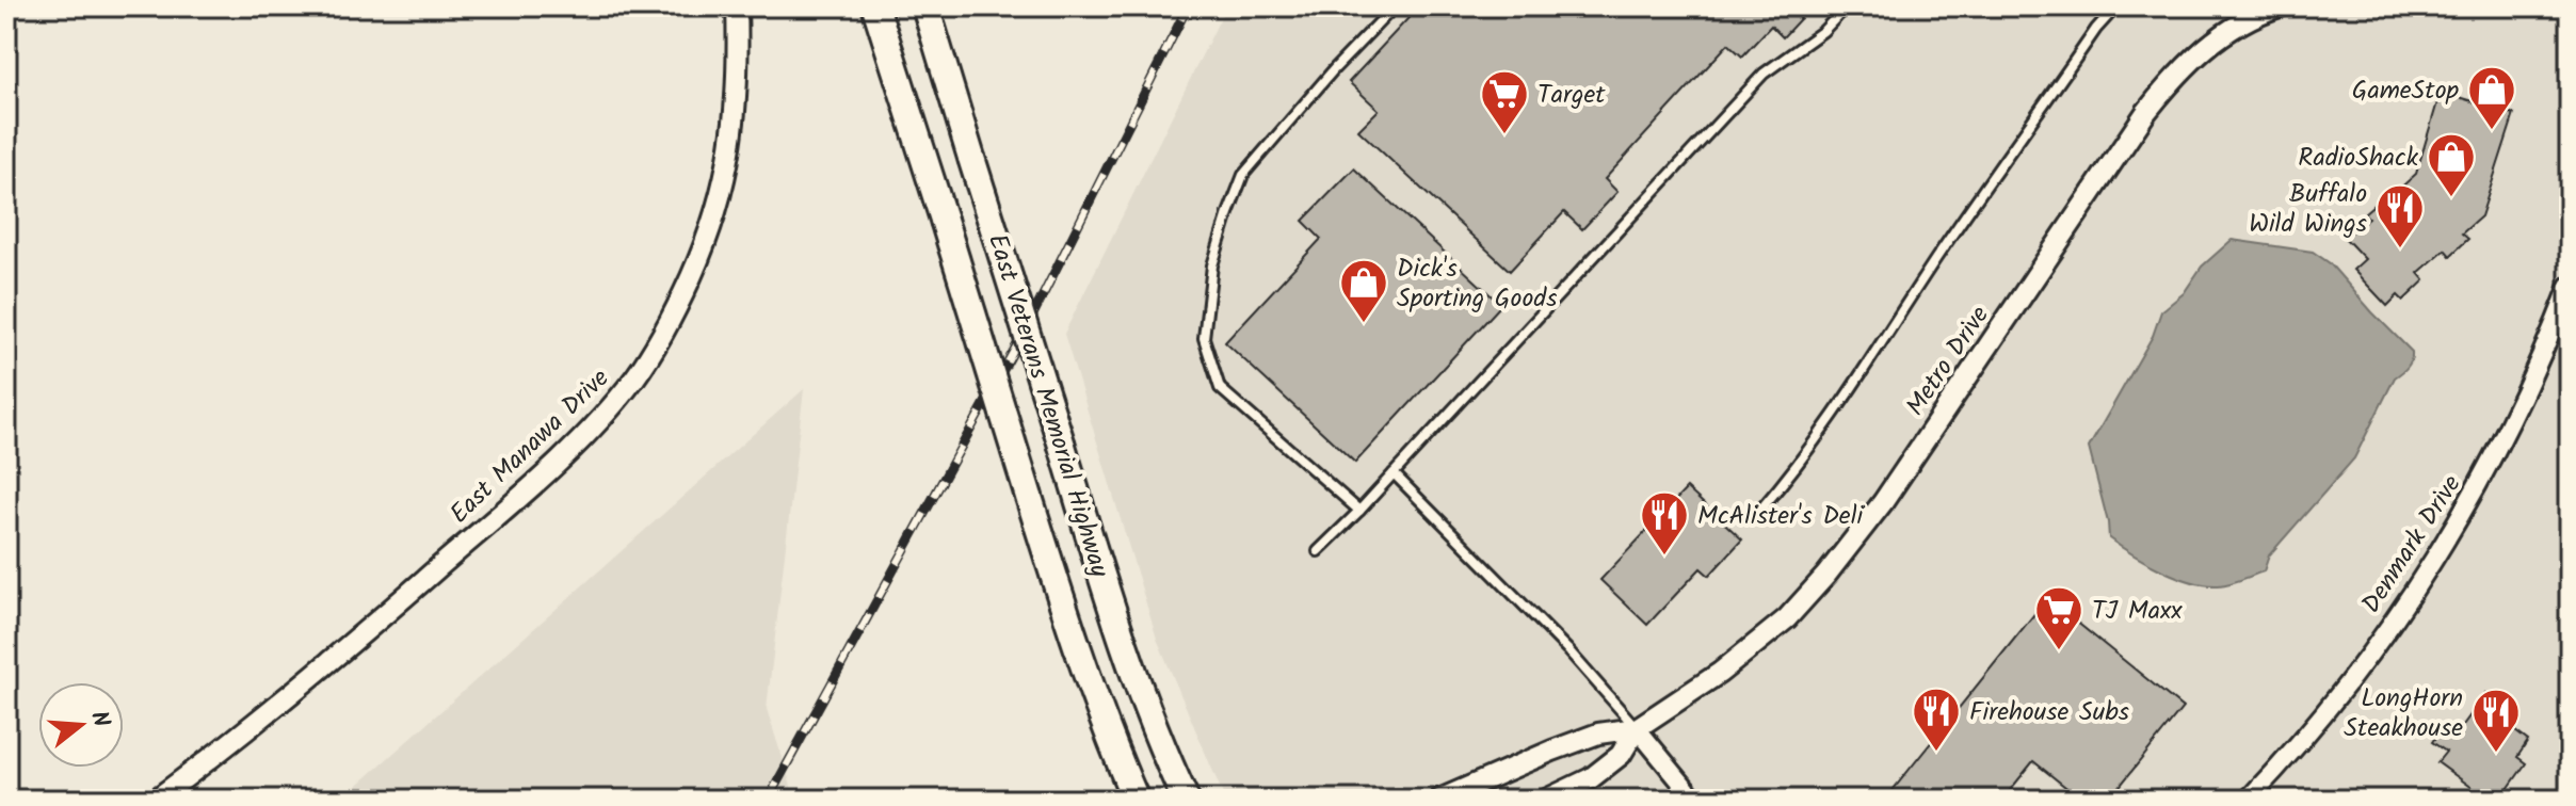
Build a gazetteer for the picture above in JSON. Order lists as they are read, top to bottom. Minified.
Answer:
{"streets":{"main road":["East Veterans Memorial Highway"],"street":["Metro Drive","East Manawa Drive","Denmark Drive"]},"places":{"shop":["GameStop","RadioShack","Dick's Sporting Goods"],"supermarket":["Target","TJ Maxx"],"restaurant":["Buffalo Wild Wings","McAlister's Deli","Firehouse Subs","LongHorn Steakhouse"]},"north":"right"}
